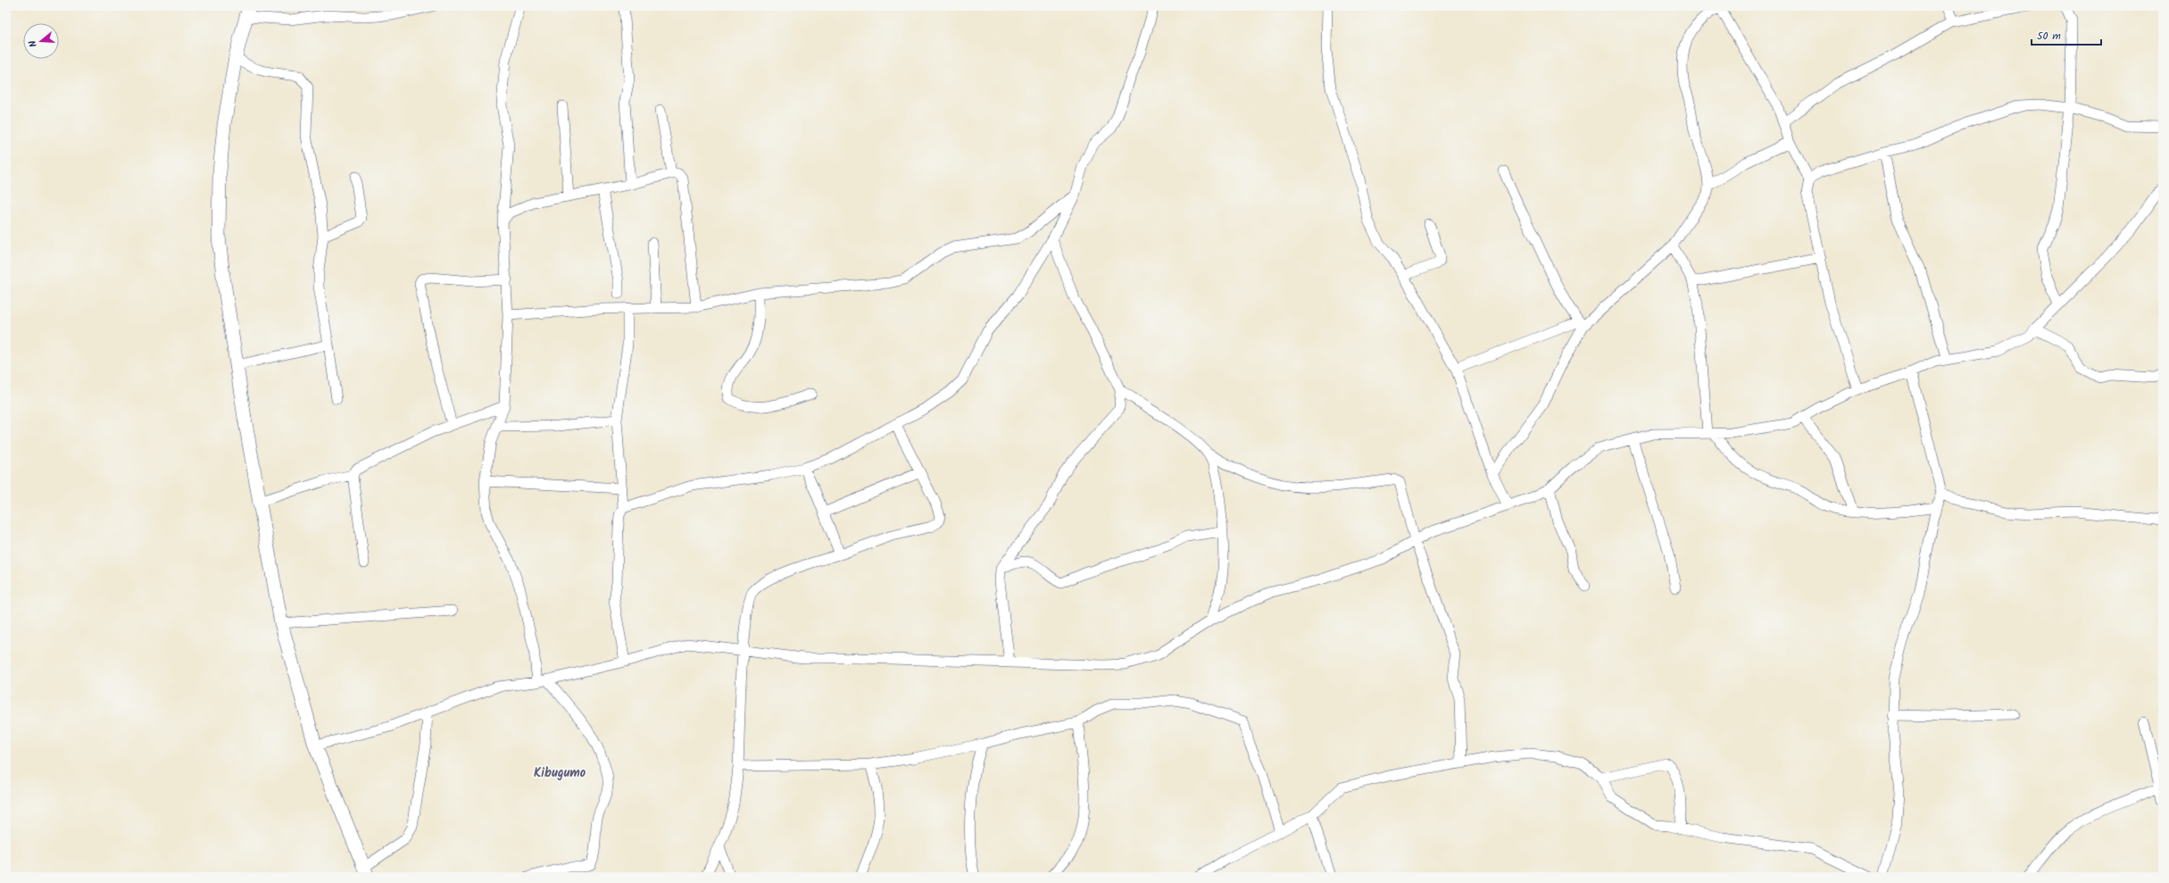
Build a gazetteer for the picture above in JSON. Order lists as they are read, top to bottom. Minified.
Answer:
{"districts":["Kibugumo"],"scale_bar":"50 m","north":"left"}
